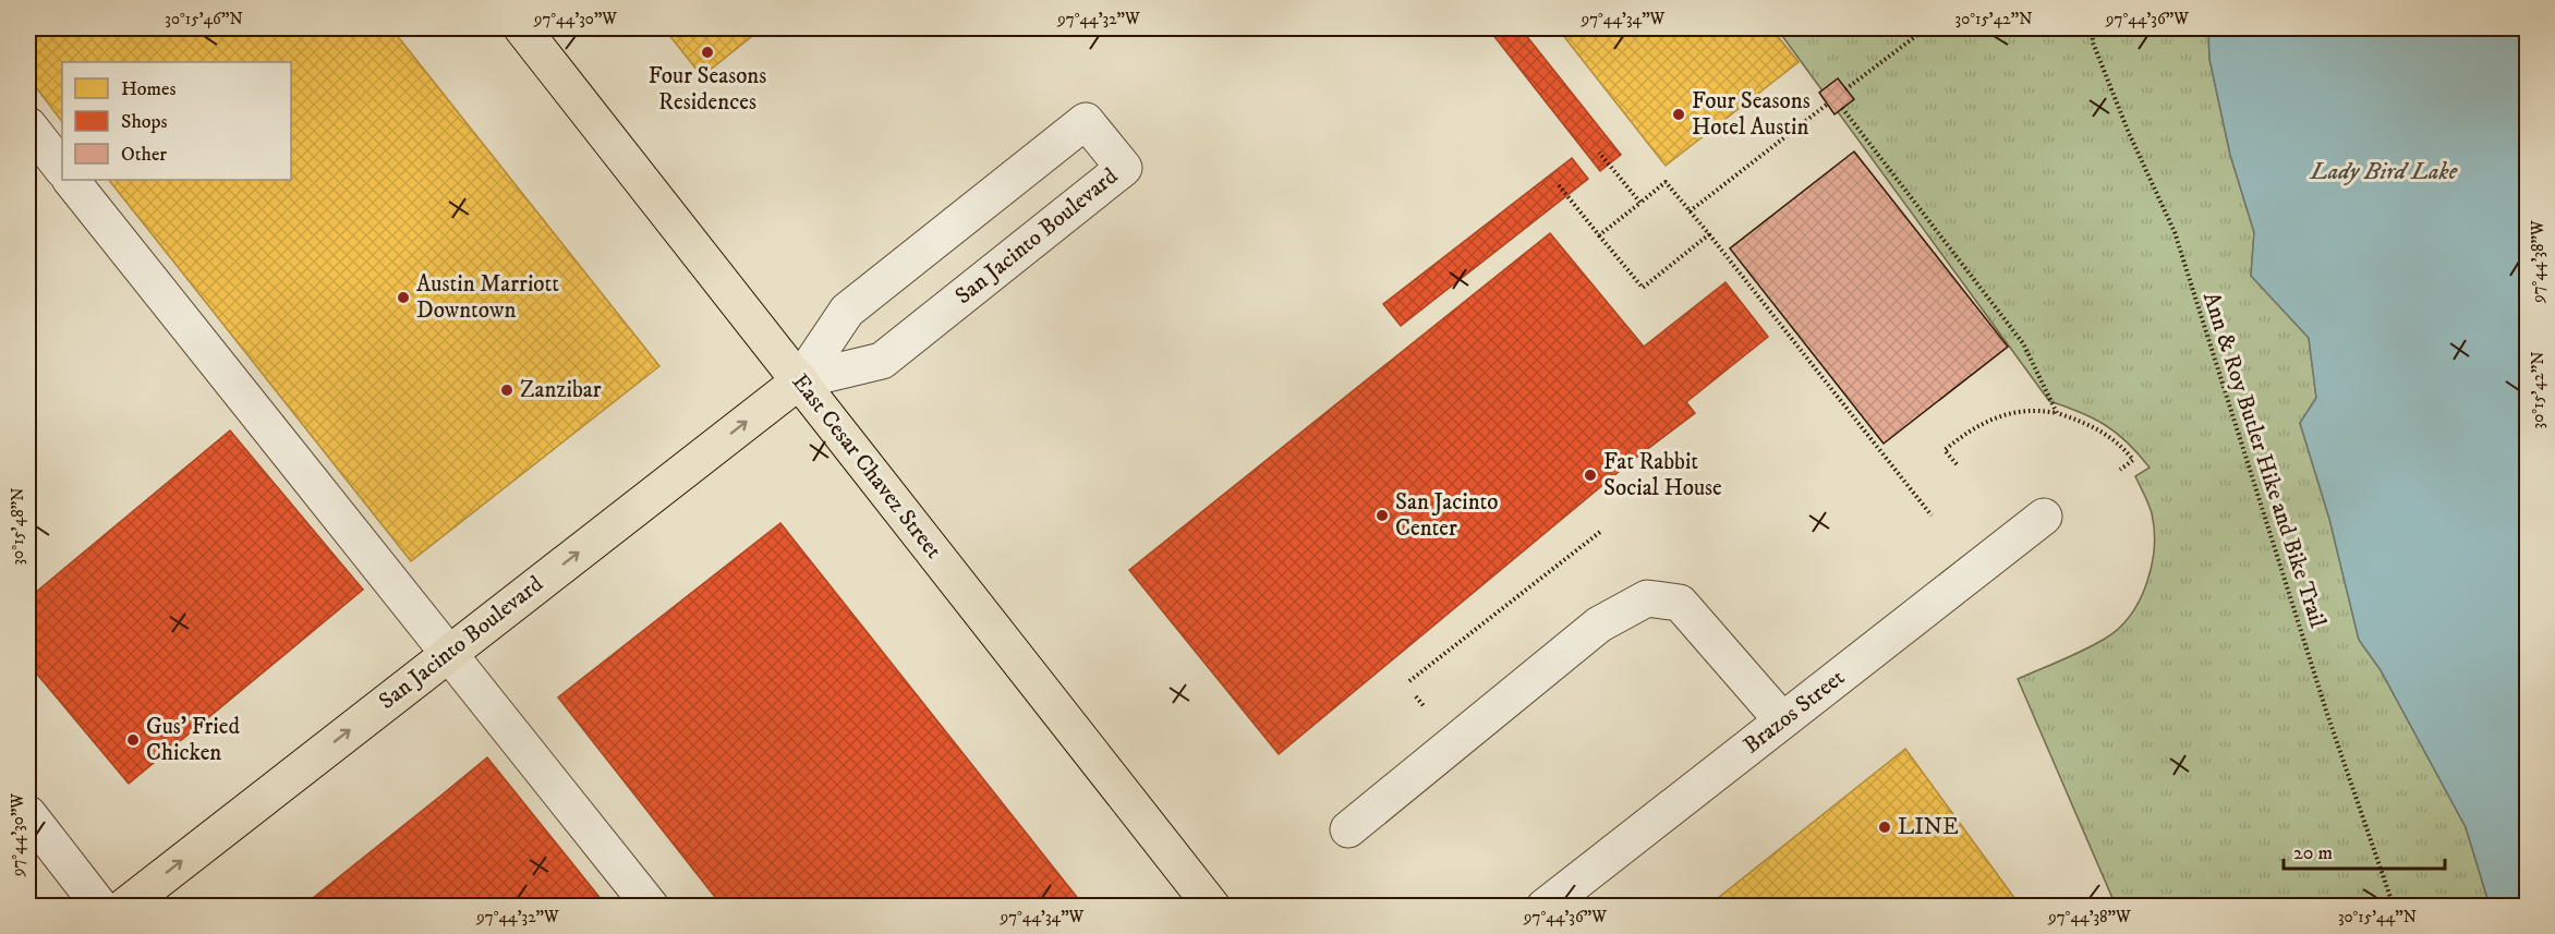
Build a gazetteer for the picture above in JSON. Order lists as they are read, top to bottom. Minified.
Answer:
{"streets":{"main road":["San Jacinto Boulevard","East Cesar Chavez Street"],"street":["Brazos Street"],"path":["Ann & Roy Butler Hike and Bike Trail"]},"crossings":[["San Jacinto Boulevard","East Cesar Chavez Street"]],"one_way":["San Jacinto Boulevard"],"water":["Lady Bird Lake"],"places":["Four Seasons Residences","Four Seasons Hotel Austin","Austin Marriott Downtown","Zanzibar","Fat Rabbit Social House","San Jacinto Center","Gus' Fried Chicken","LINE"],"legend":["Homes","Shops","Other"],"scale_bar":"20 m","coordinates":["30°15'46\"N","97°44'30\"W","97°44'32\"W","97°44'34\"W","30°15'42\"N","97°44'36\"W","97°44'38\"W","30°15'48\"N","30°15'44\"N"]}
